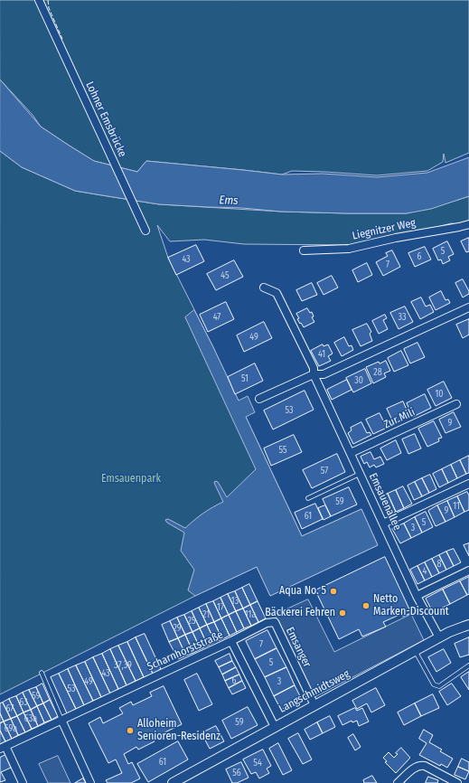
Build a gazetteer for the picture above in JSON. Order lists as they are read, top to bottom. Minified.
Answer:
{"streets":{"street":["Lohner Emsbrücke","Liegnitzer Weg","Zur Mili","Emsauenallee","Emsanger","Scharnhorststraße","Langschmidtsweg"]},"crossings":[["Zur Mili","Emsauenallee"],["Emsauenallee","Langschmidtsweg"],["Emsanger","Scharnhorststraße"],["Emsanger","Langschmidtsweg"],["Scharnhorststraße","Langschmidtsweg"]],"water":["Ems"],"parks":["Emsauenpark"],"places":["Aqua No. 5","Netto Marken-Discount","Bäckerei Fehren","Alloheim Senioren-Residenz"],"house_numbers":["5","6","43","7","45","47","33","49","41","28","51","30","10","53","9","55","57","59","11","9","61","5","3","8","4","13","17","21","11a","25","29","7","5","37,39","43","6","49","3","53","59","63","67","63a","59","69a","61","54","56"]}
